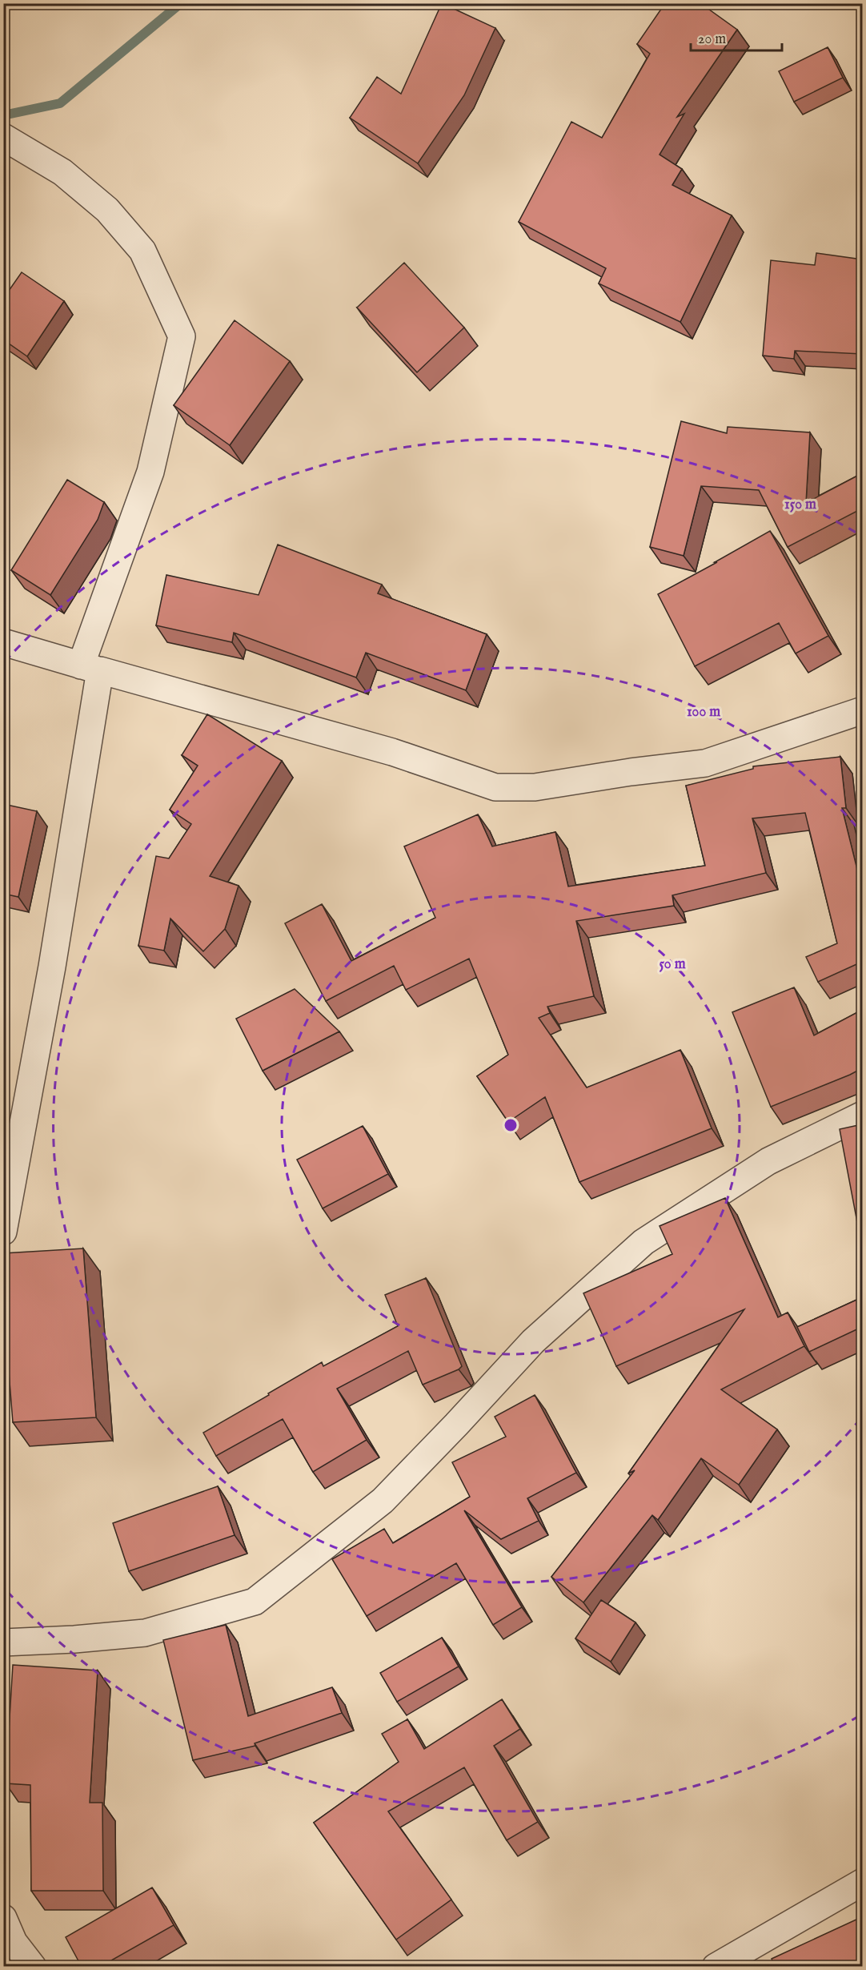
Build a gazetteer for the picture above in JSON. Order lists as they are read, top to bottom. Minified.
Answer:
{"scale_bar":"20 m","rings":["150 m","100 m","50 m"]}
